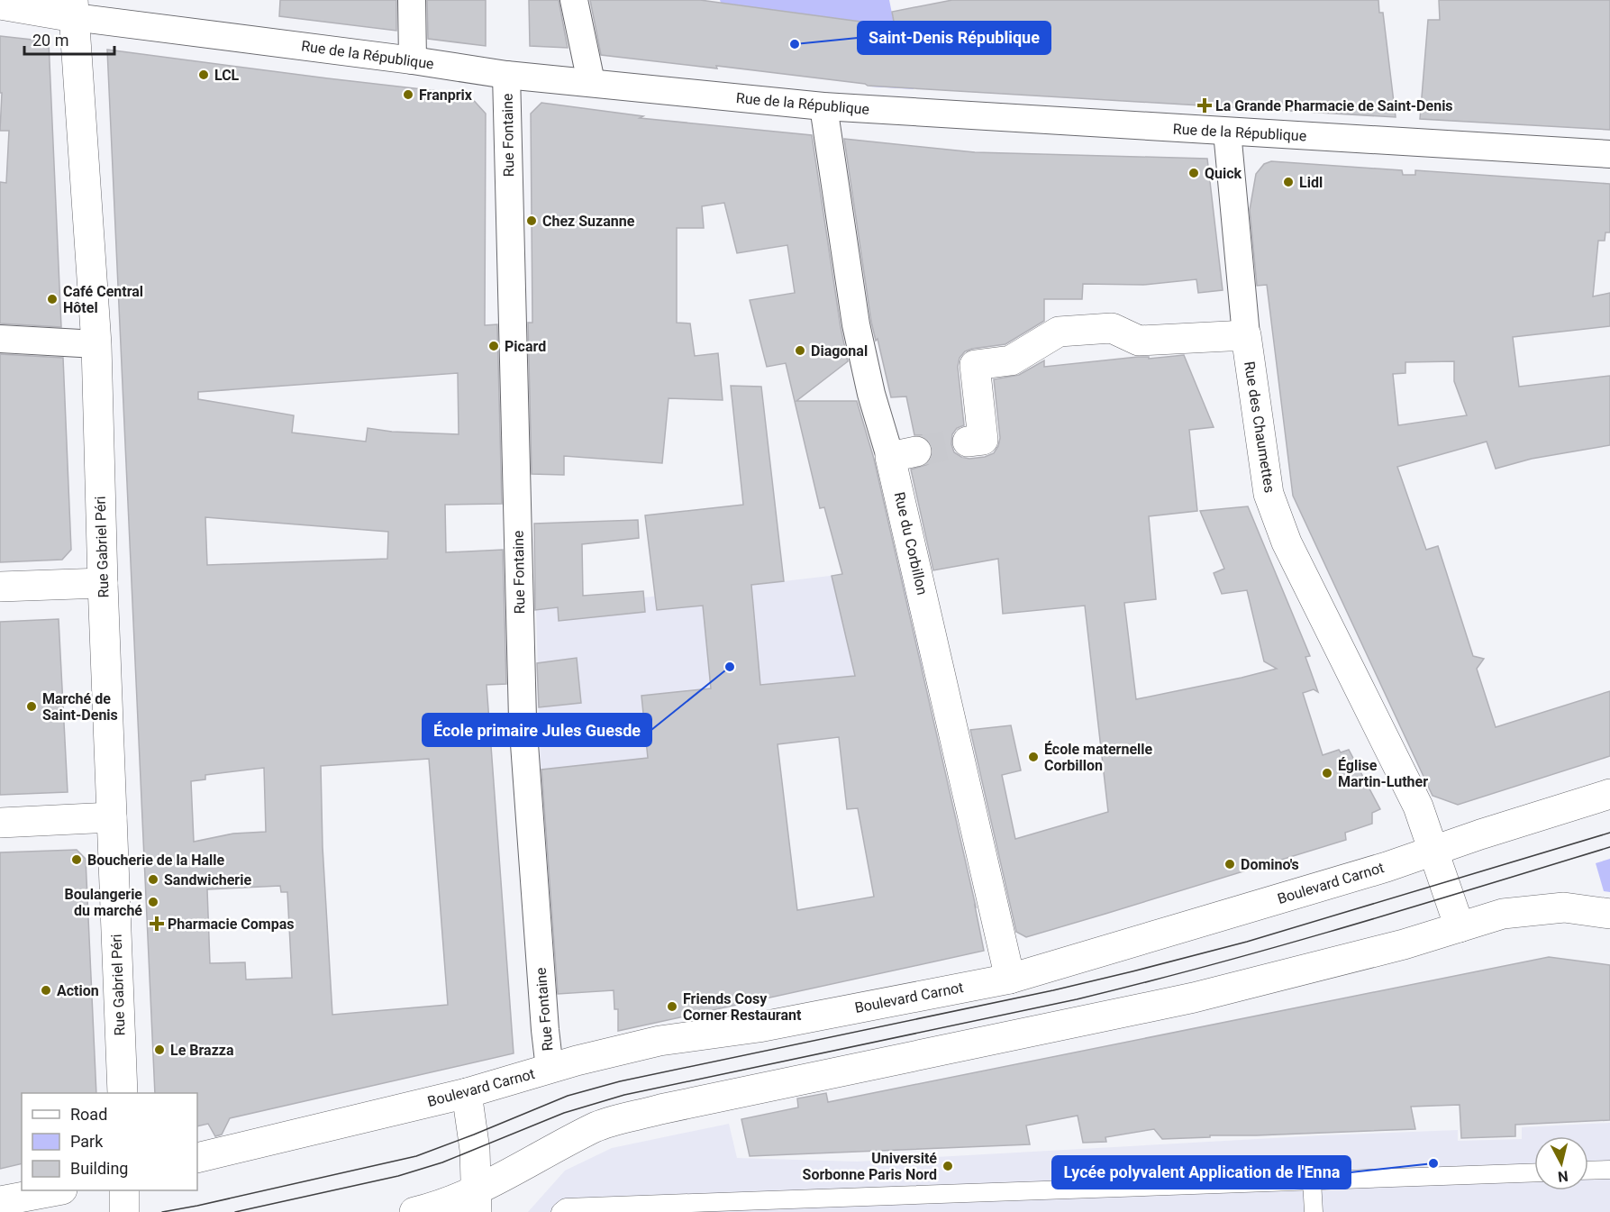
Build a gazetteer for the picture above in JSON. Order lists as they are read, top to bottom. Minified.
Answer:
{"streets":{"street":["Rue de la République","Rue Fontaine","Rue des Chaumettes","Rue du Corbillon","Rue Gabriel Péri","Boulevard Carnot"]},"crossings":[["Rue de la République","Rue Fontaine"],["Rue de la République","Rue des Chaumettes"],["Rue de la République","Rue du Corbillon"],["Rue de la République","Rue Gabriel Péri"],["Rue Fontaine","Boulevard Carnot"],["Rue des Chaumettes","Boulevard Carnot"],["Rue du Corbillon","Boulevard Carnot"]],"places":{"other":["Saint-Denis République","LCL","Franprix","Quick","Lidl","Chez Suzanne","Café Central Hôtel","Picard","Diagonal","École primaire Jules Guesde","Marché de Saint-Denis","École maternelle Corbillon","Église Martin-Luther","Boucherie de la Halle","Domino's","Sandwicherie","Boulangerie du marché","Action","Friends Cosy Corner Restaurant","Le Brazza","Lycée polyvalent Application de l'Enna","Université Sorbonne Paris Nord"],"health":["La Grande Pharmacie de Saint-Denis","Pharmacie Compas"]},"legend":["Road","Park","Building"],"scale_bar":"20 m","north":"bottom"}
